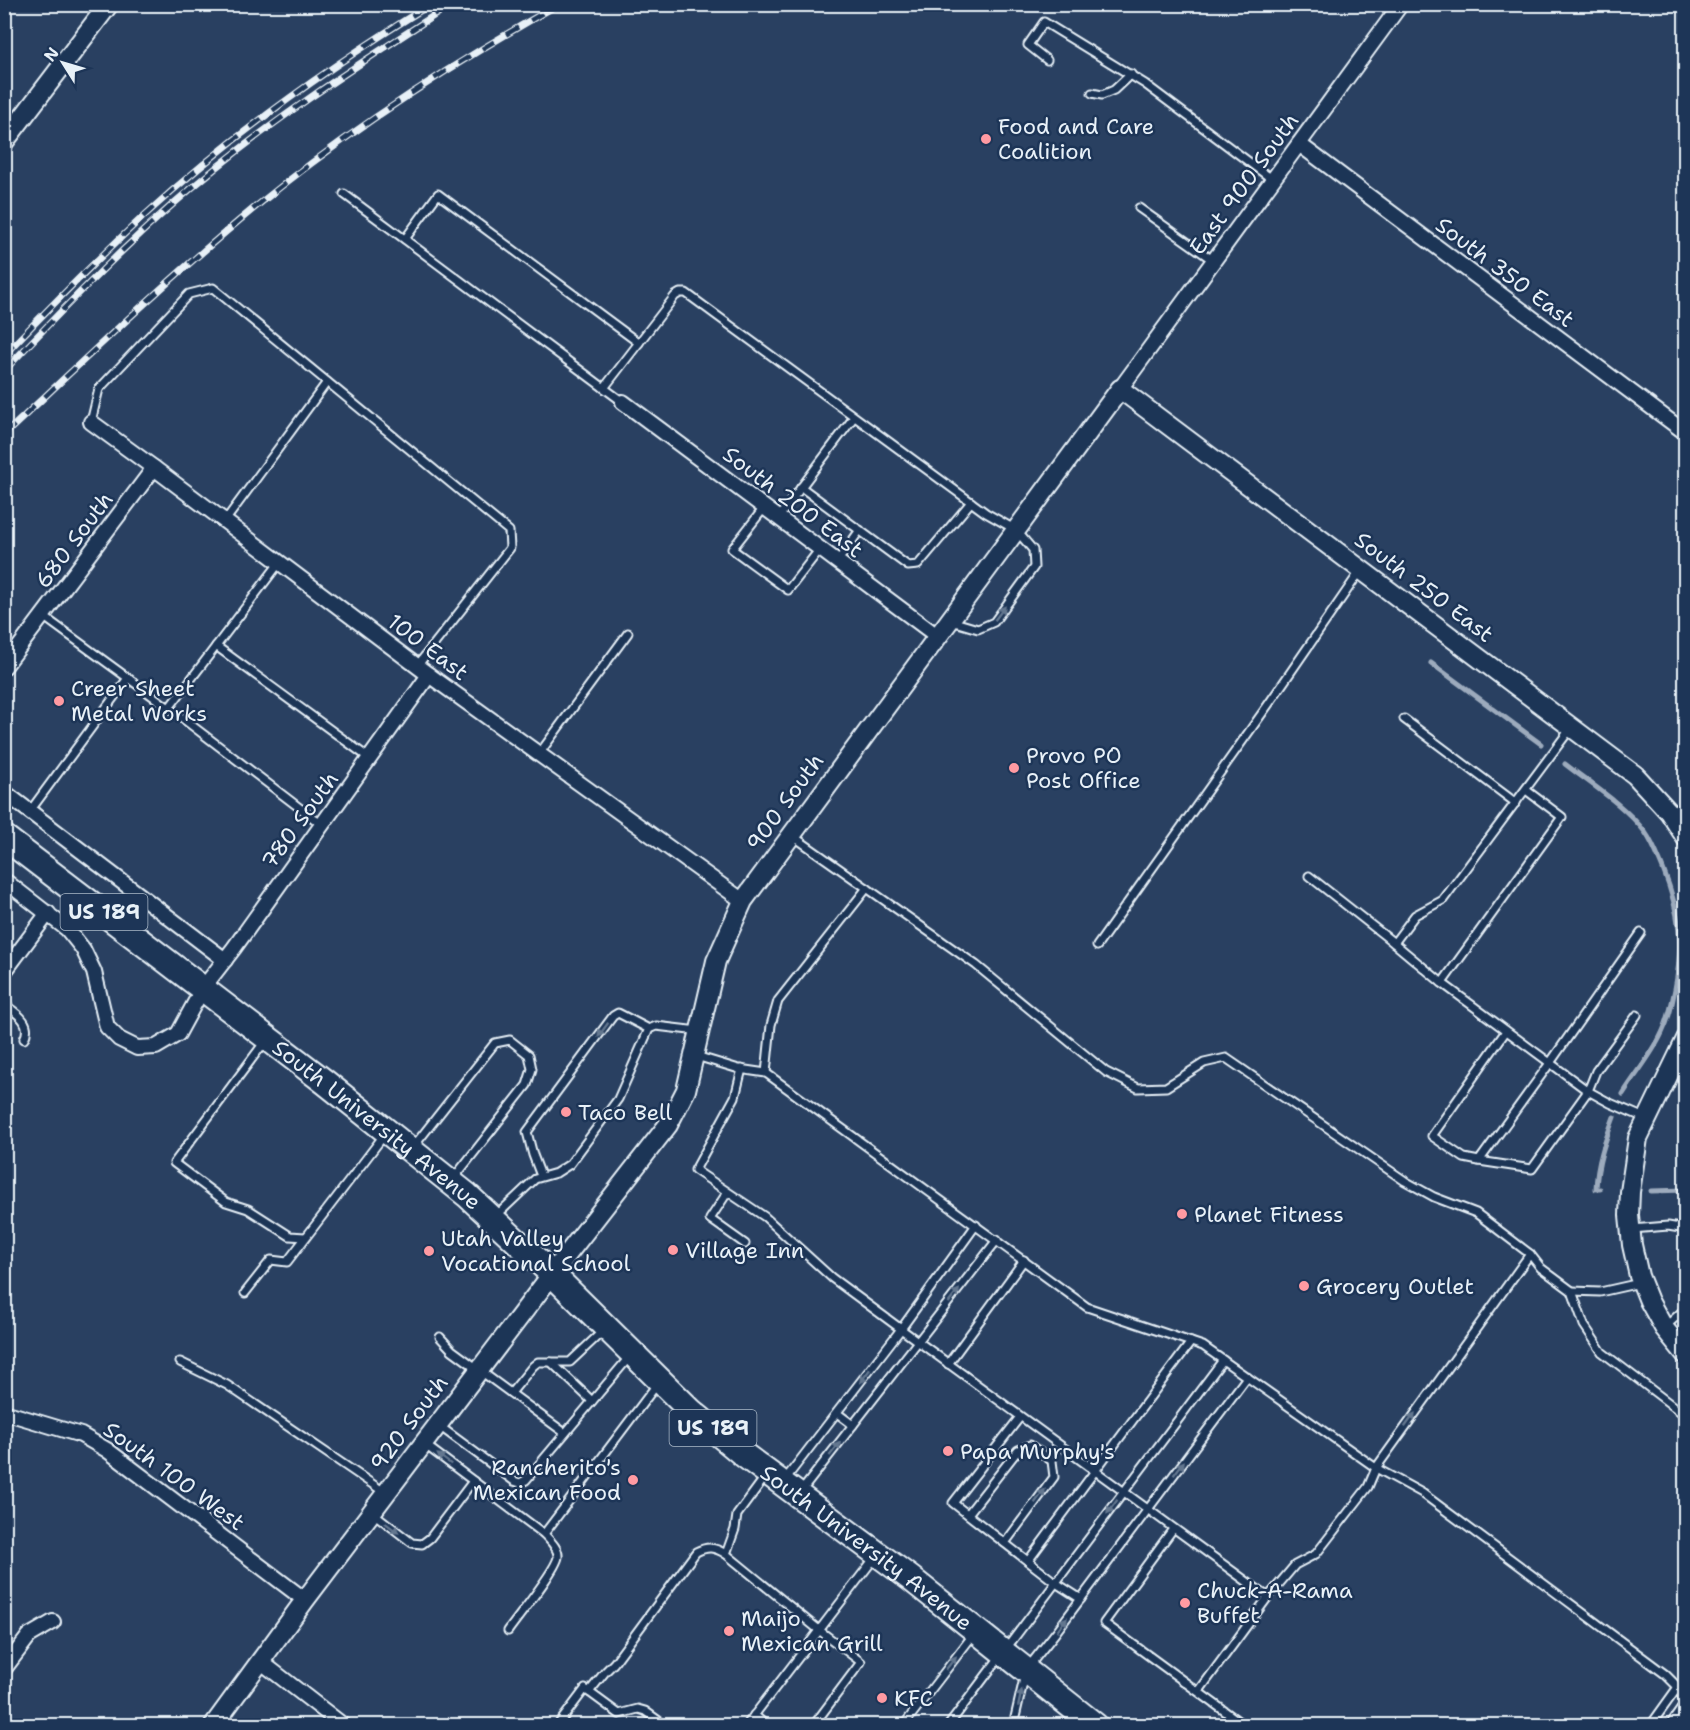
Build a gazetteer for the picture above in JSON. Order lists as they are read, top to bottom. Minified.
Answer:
{"streets":{"highway":["US 189","South University Avenue"],"street":["East 900 South","South 350 East","South 200 East","680 South","South 250 East","100 East","900 South","780 South","920 South","South 100 West"]},"crossings":[["East 900 South","South 350 East"],["East 900 South","South 250 East"],["East 900 South","900 South"],["South 200 East","900 South"],["680 South","100 East"],["South 250 East","900 South"],["100 East","900 South"],["100 East","780 South"],["900 South","South University Avenue"],["900 South","920 South"],["780 South","South University Avenue"],["South University Avenue","920 South"],["920 South","South 100 West"]],"places":["Food and Care Coalition","Creer Sheet Metal Works","Provo PO Post Office","Taco Bell","Planet Fitness","Village Inn","Utah Valley Vocational School","Grocery Outlet","Papa Murphy's","Rancherito's Mexican Food","Chuck-A-Rama Buffet","Maijo Mexican Grill","KFC"],"north":"top left"}
